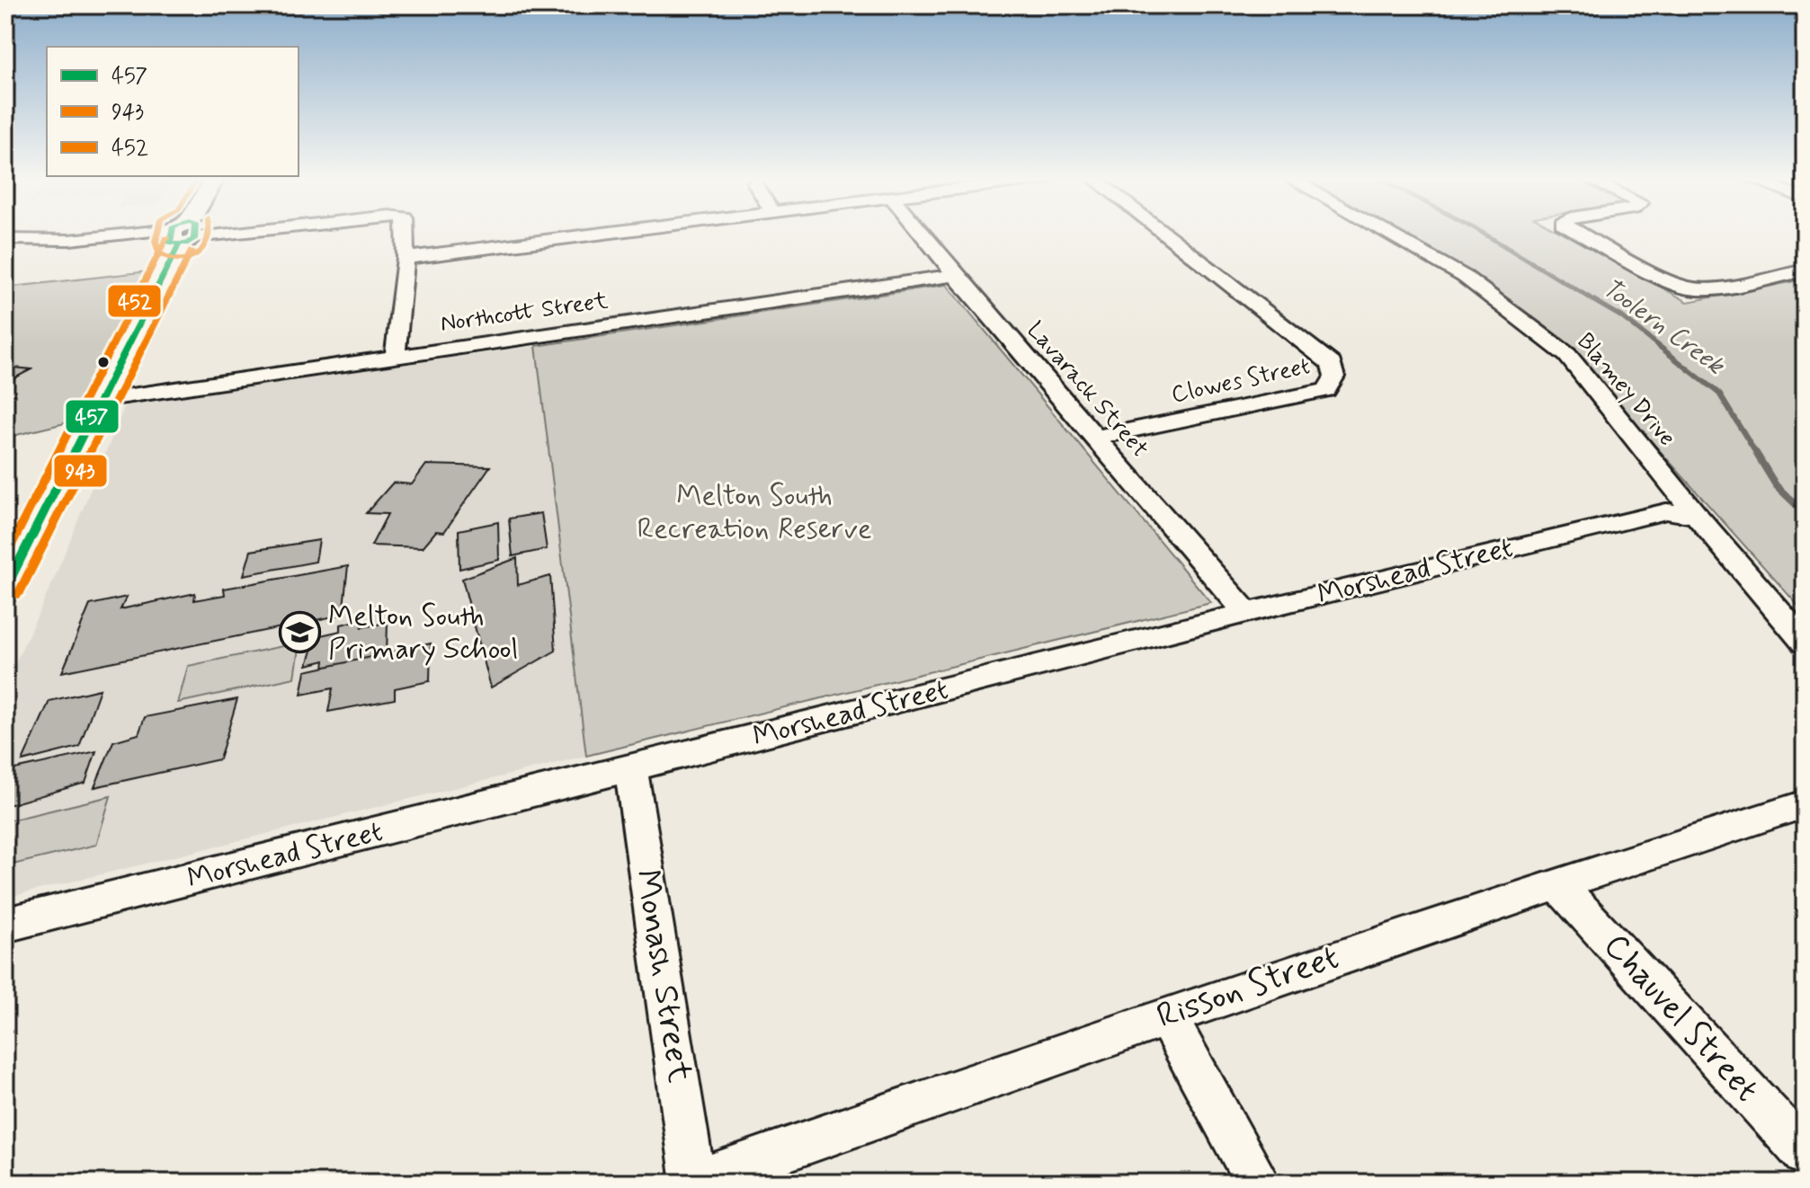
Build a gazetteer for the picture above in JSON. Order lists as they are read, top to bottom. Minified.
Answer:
{"streets":{"street":["Northcott Street","Clowes Street","Lavarack Street","Blamey Drive","Morshead Street","Monash Street","Risson Street","Chauvel Street"]},"crossings":[["Northcott Street","Lavarack Street"],["Clowes Street","Lavarack Street"],["Lavarack Street","Morshead Street"],["Blamey Drive","Morshead Street"],["Morshead Street","Monash Street"],["Monash Street","Risson Street"],["Risson Street","Chauvel Street"]],"water":["Toolern Creek"],"parks":["Melton South Recreation Reserve"],"places":{"school or university":["Melton South Primary School"]},"lines":["transit line 457","transit line 452","transit line 943"],"legend":["457","943","452"]}
